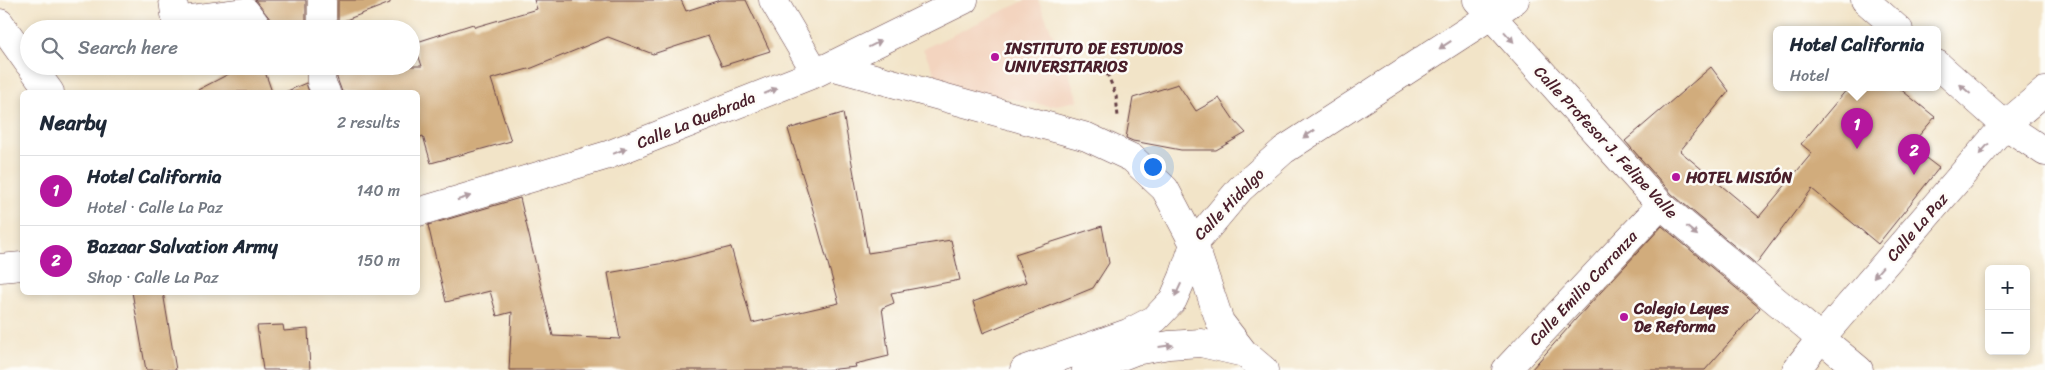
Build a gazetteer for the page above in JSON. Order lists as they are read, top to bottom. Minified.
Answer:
{"streets":{"street":["Calle La Quebrada","Calle Profesor J. Felipe Valle","Calle Hidalgo","Calle La Paz","Calle Emilio Carranza"]},"crossings":[["Calle La Quebrada","Calle Hidalgo"],["Calle Profesor J. Felipe Valle","Calle Hidalgo"],["Calle Profesor J. Felipe Valle","Calle La Paz"],["Calle Profesor J. Felipe Valle","Calle Emilio Carranza"]],"one_way":["Calle La Quebrada","Calle Profesor J. Felipe Valle","Calle Hidalgo","Calle La Paz"],"places":["INSTITUTO DE ESTUDIOS UNIVERSITARIOS","HOTEL MISIÓN","Colegio Leyes De Reforma"],"page":{"search":"Search here","popup":["Hotel California","Hotel"],"heading":["Nearby","2 results"],"pins":["1","2"],"list":[{"mark":"1","name":"Hotel California","note":"Hotel · Calle La Paz","value":"140 m"},{"mark":"2","name":"Bazaar Salvation Army","note":"Shop · Calle La Paz","value":"150 m"}],"map_buttons":["+","−"]}}
